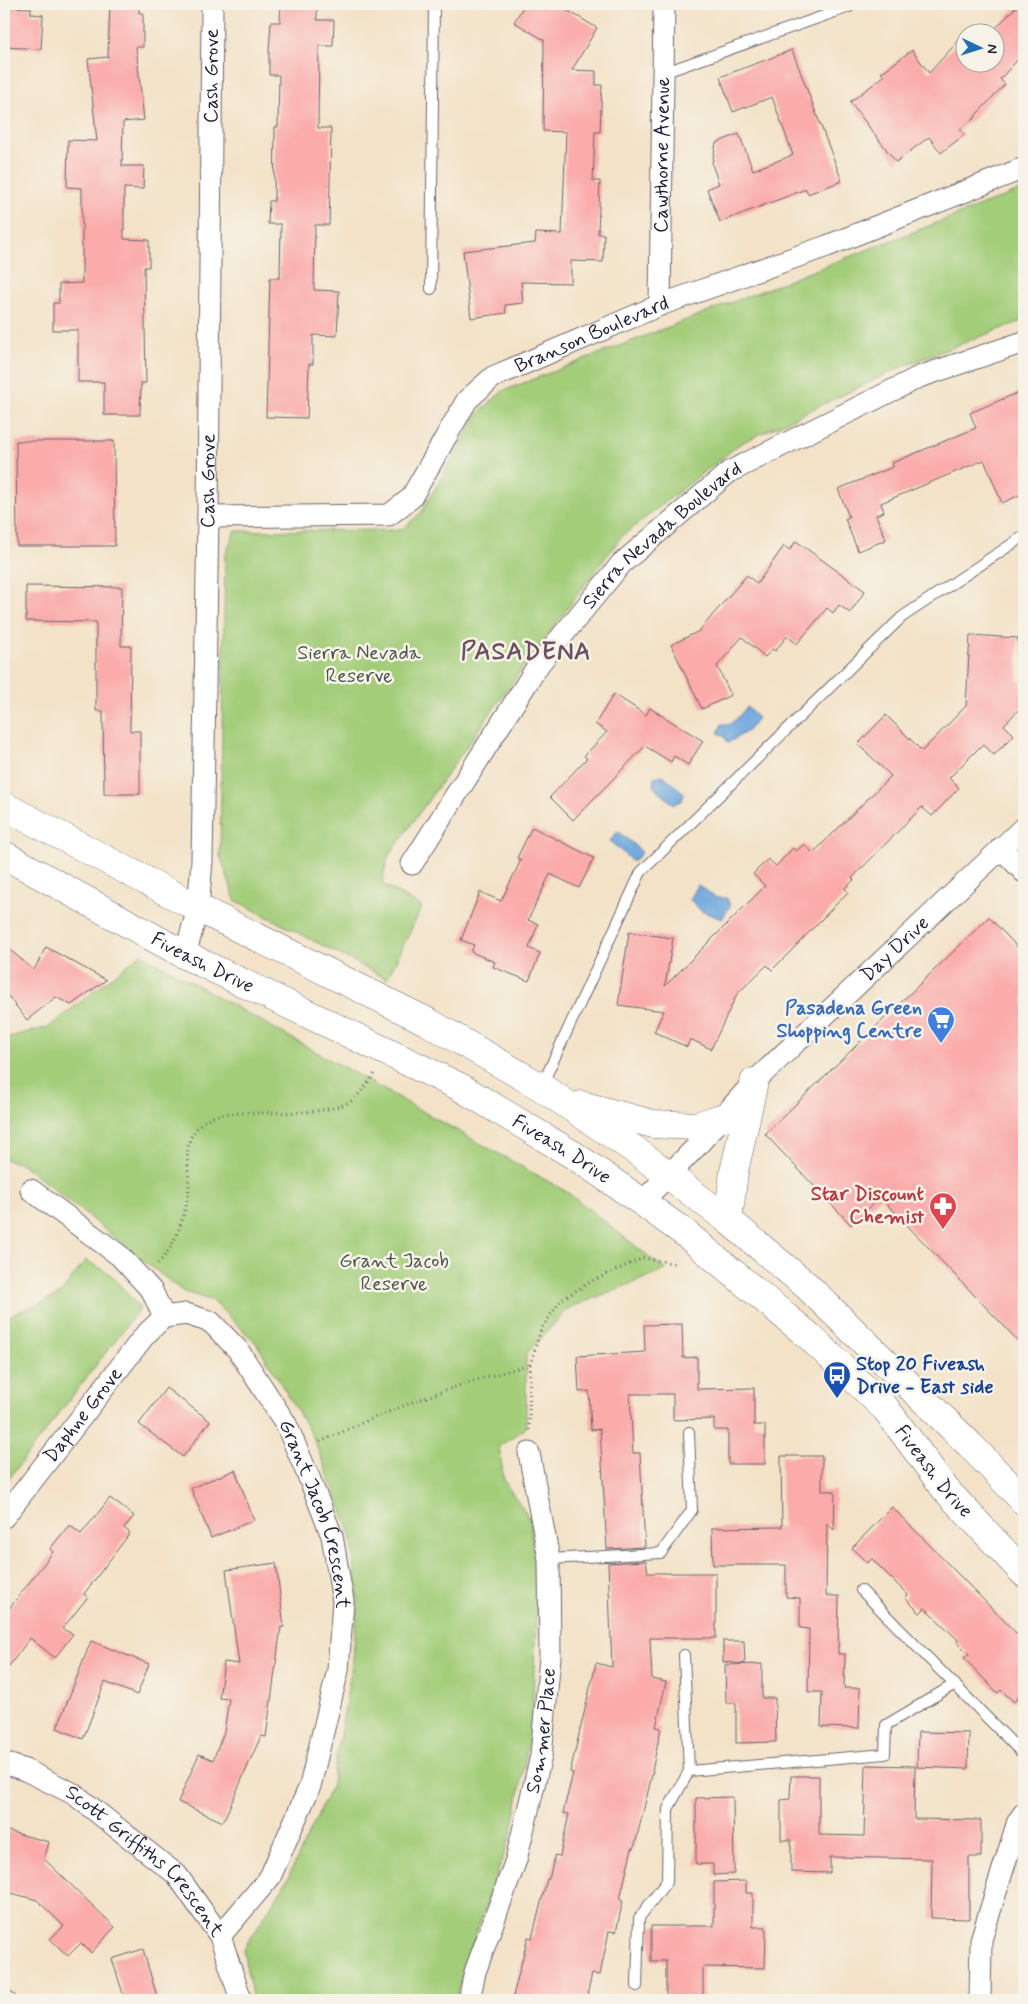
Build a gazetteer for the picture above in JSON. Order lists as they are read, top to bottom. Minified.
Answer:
{"streets":{"main road":["Fiveash Drive"],"street":["Cash Grove","Cawthorne Avenue","Branson Boulevard","Sierra Nevada Boulevard","Day Drive","Daphne Grove","Grant Jacob Crescent","Sommer Place","Scott Griffiths Crescent"]},"crossings":[["Cash Grove","Branson Boulevard"],["Cash Grove","Fiveash Drive"],["Cawthorne Avenue","Branson Boulevard"],["Day Drive","Fiveash Drive"],["Daphne Grove","Grant Jacob Crescent"],["Grant Jacob Crescent","Scott Griffiths Crescent"]],"districts":["PASADENA"],"parks":["Sierra Nevada Reserve","Grant Jacob Reserve"],"places":{"supermarket":["Pasadena Green Shopping Centre"],"pharmacy":["Star Discount Chemist"],"bus stop":["Stop 20 Fiveash Drive - East side"]},"north":"right"}
